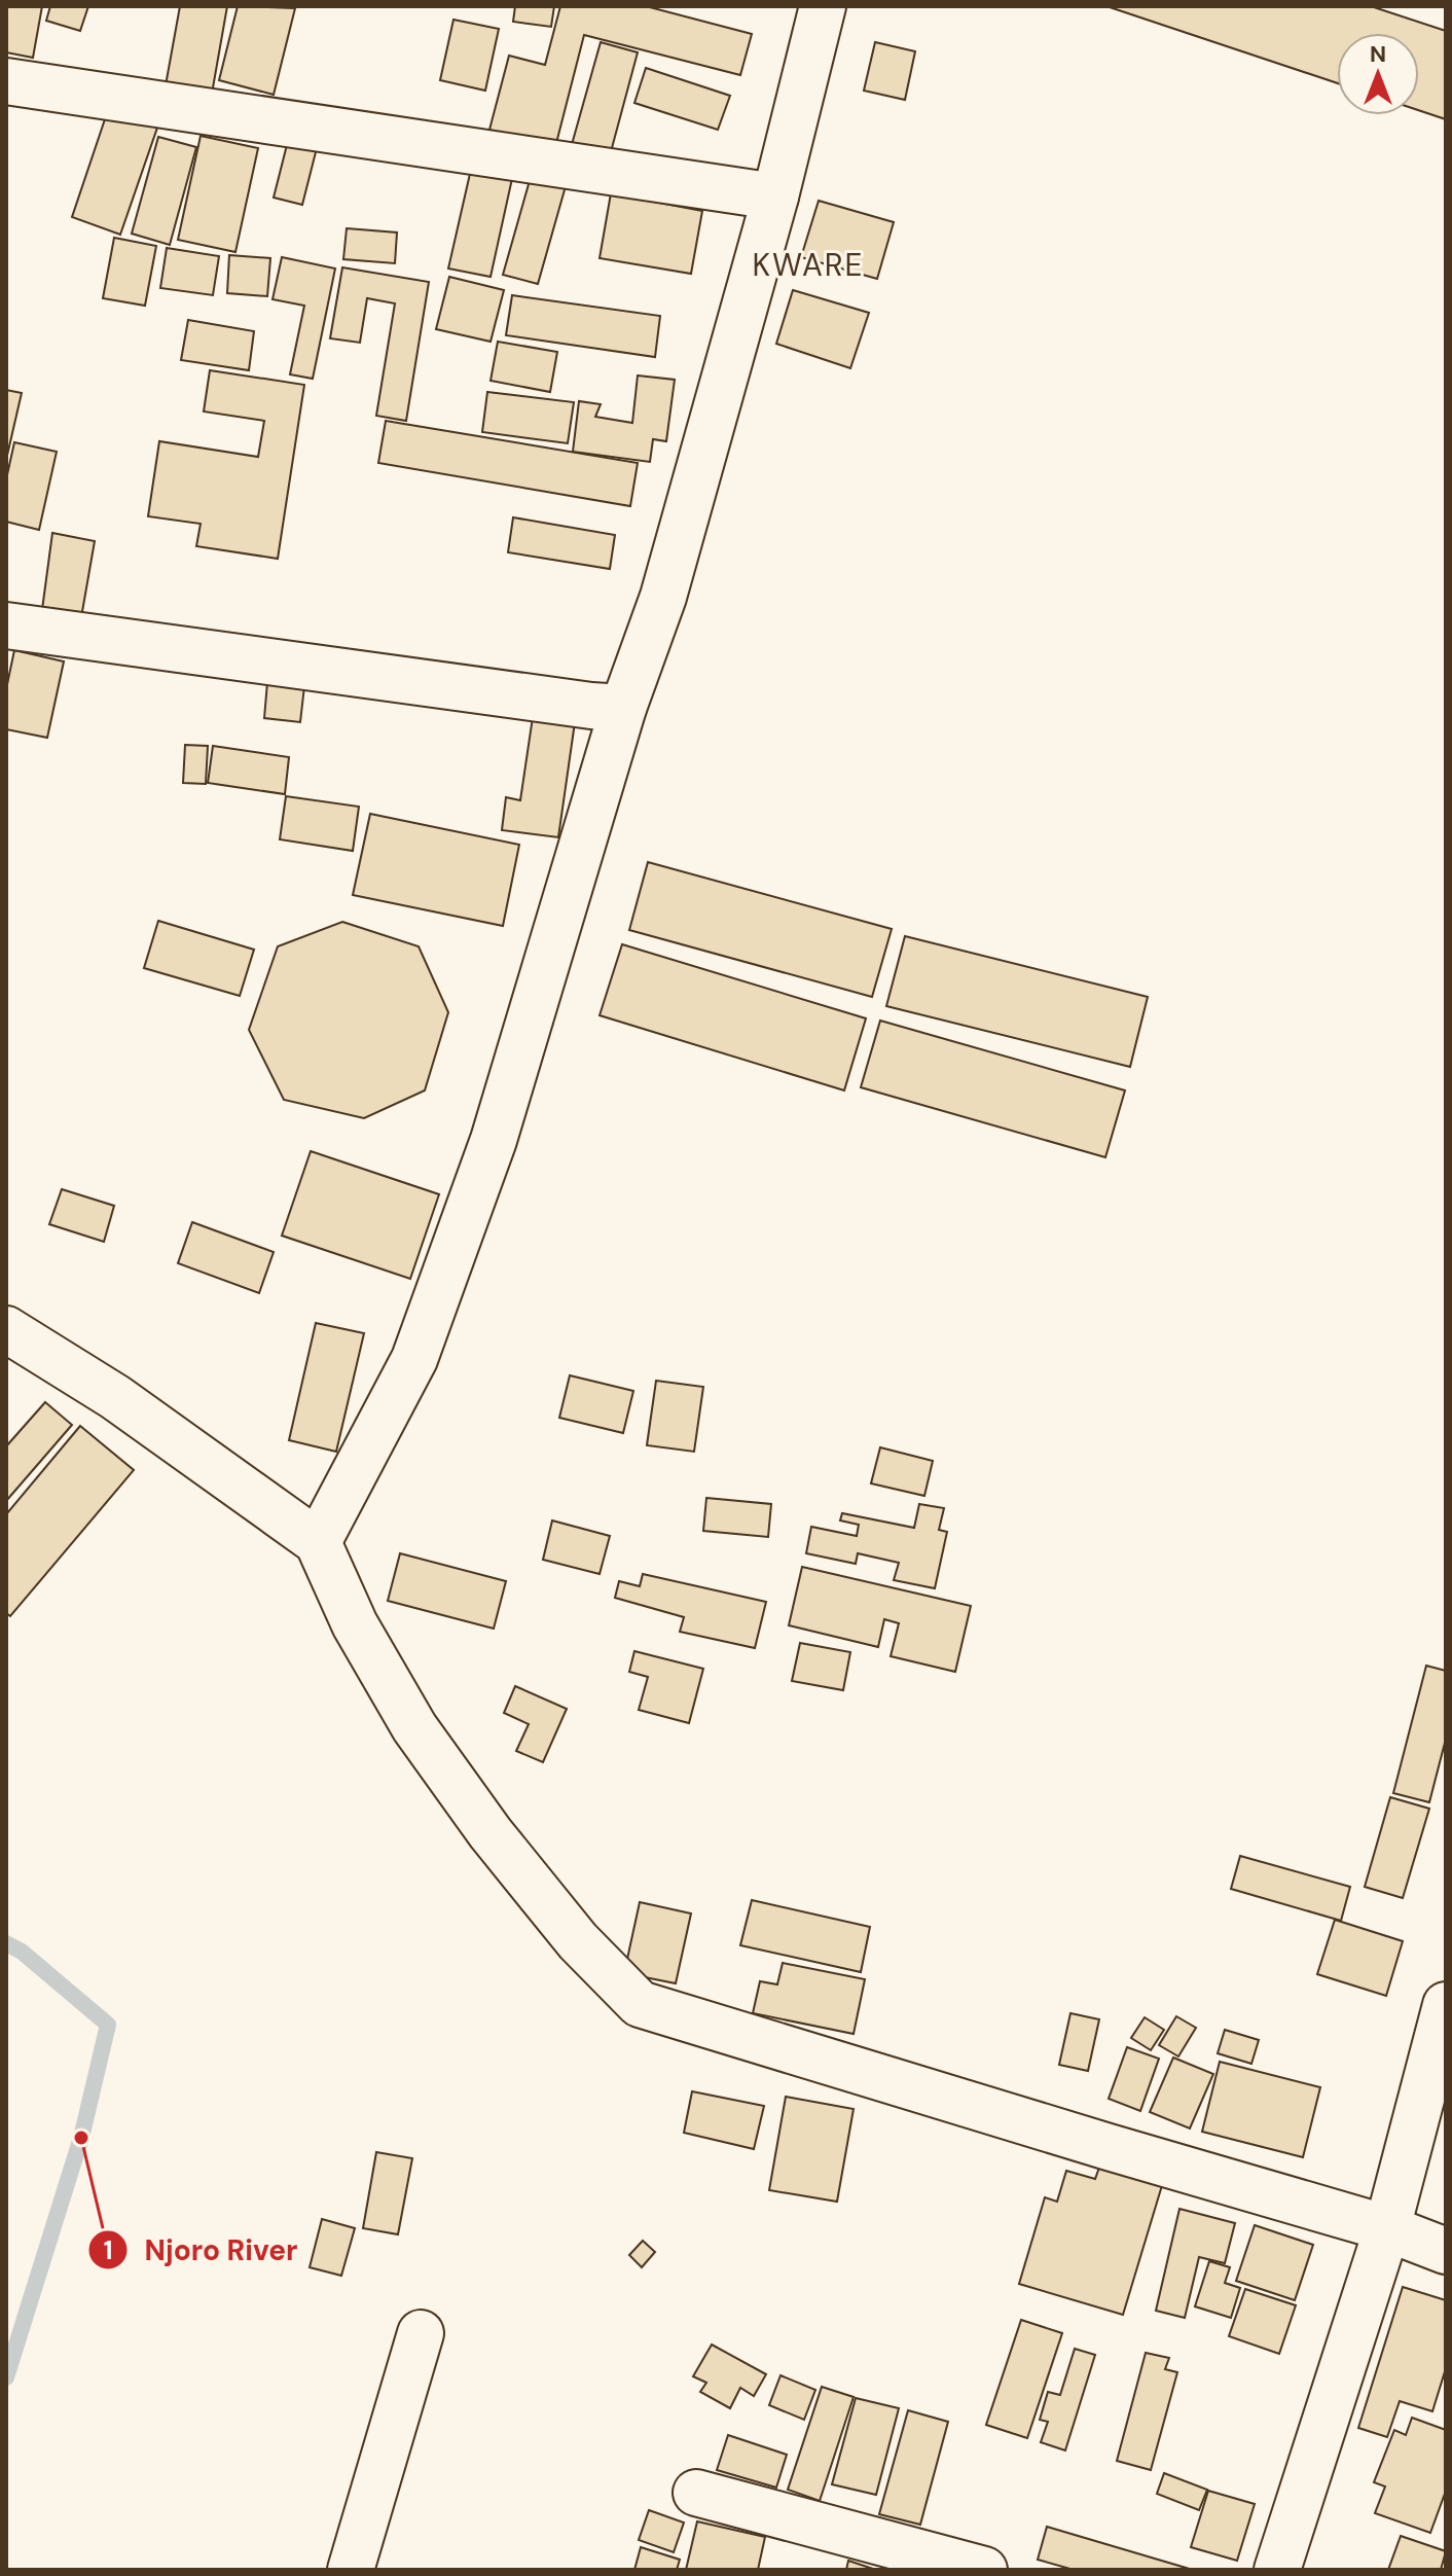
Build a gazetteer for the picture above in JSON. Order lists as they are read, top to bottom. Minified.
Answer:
{"districts":["KWARE"],"places":["Njoro River"],"north":"top"}
